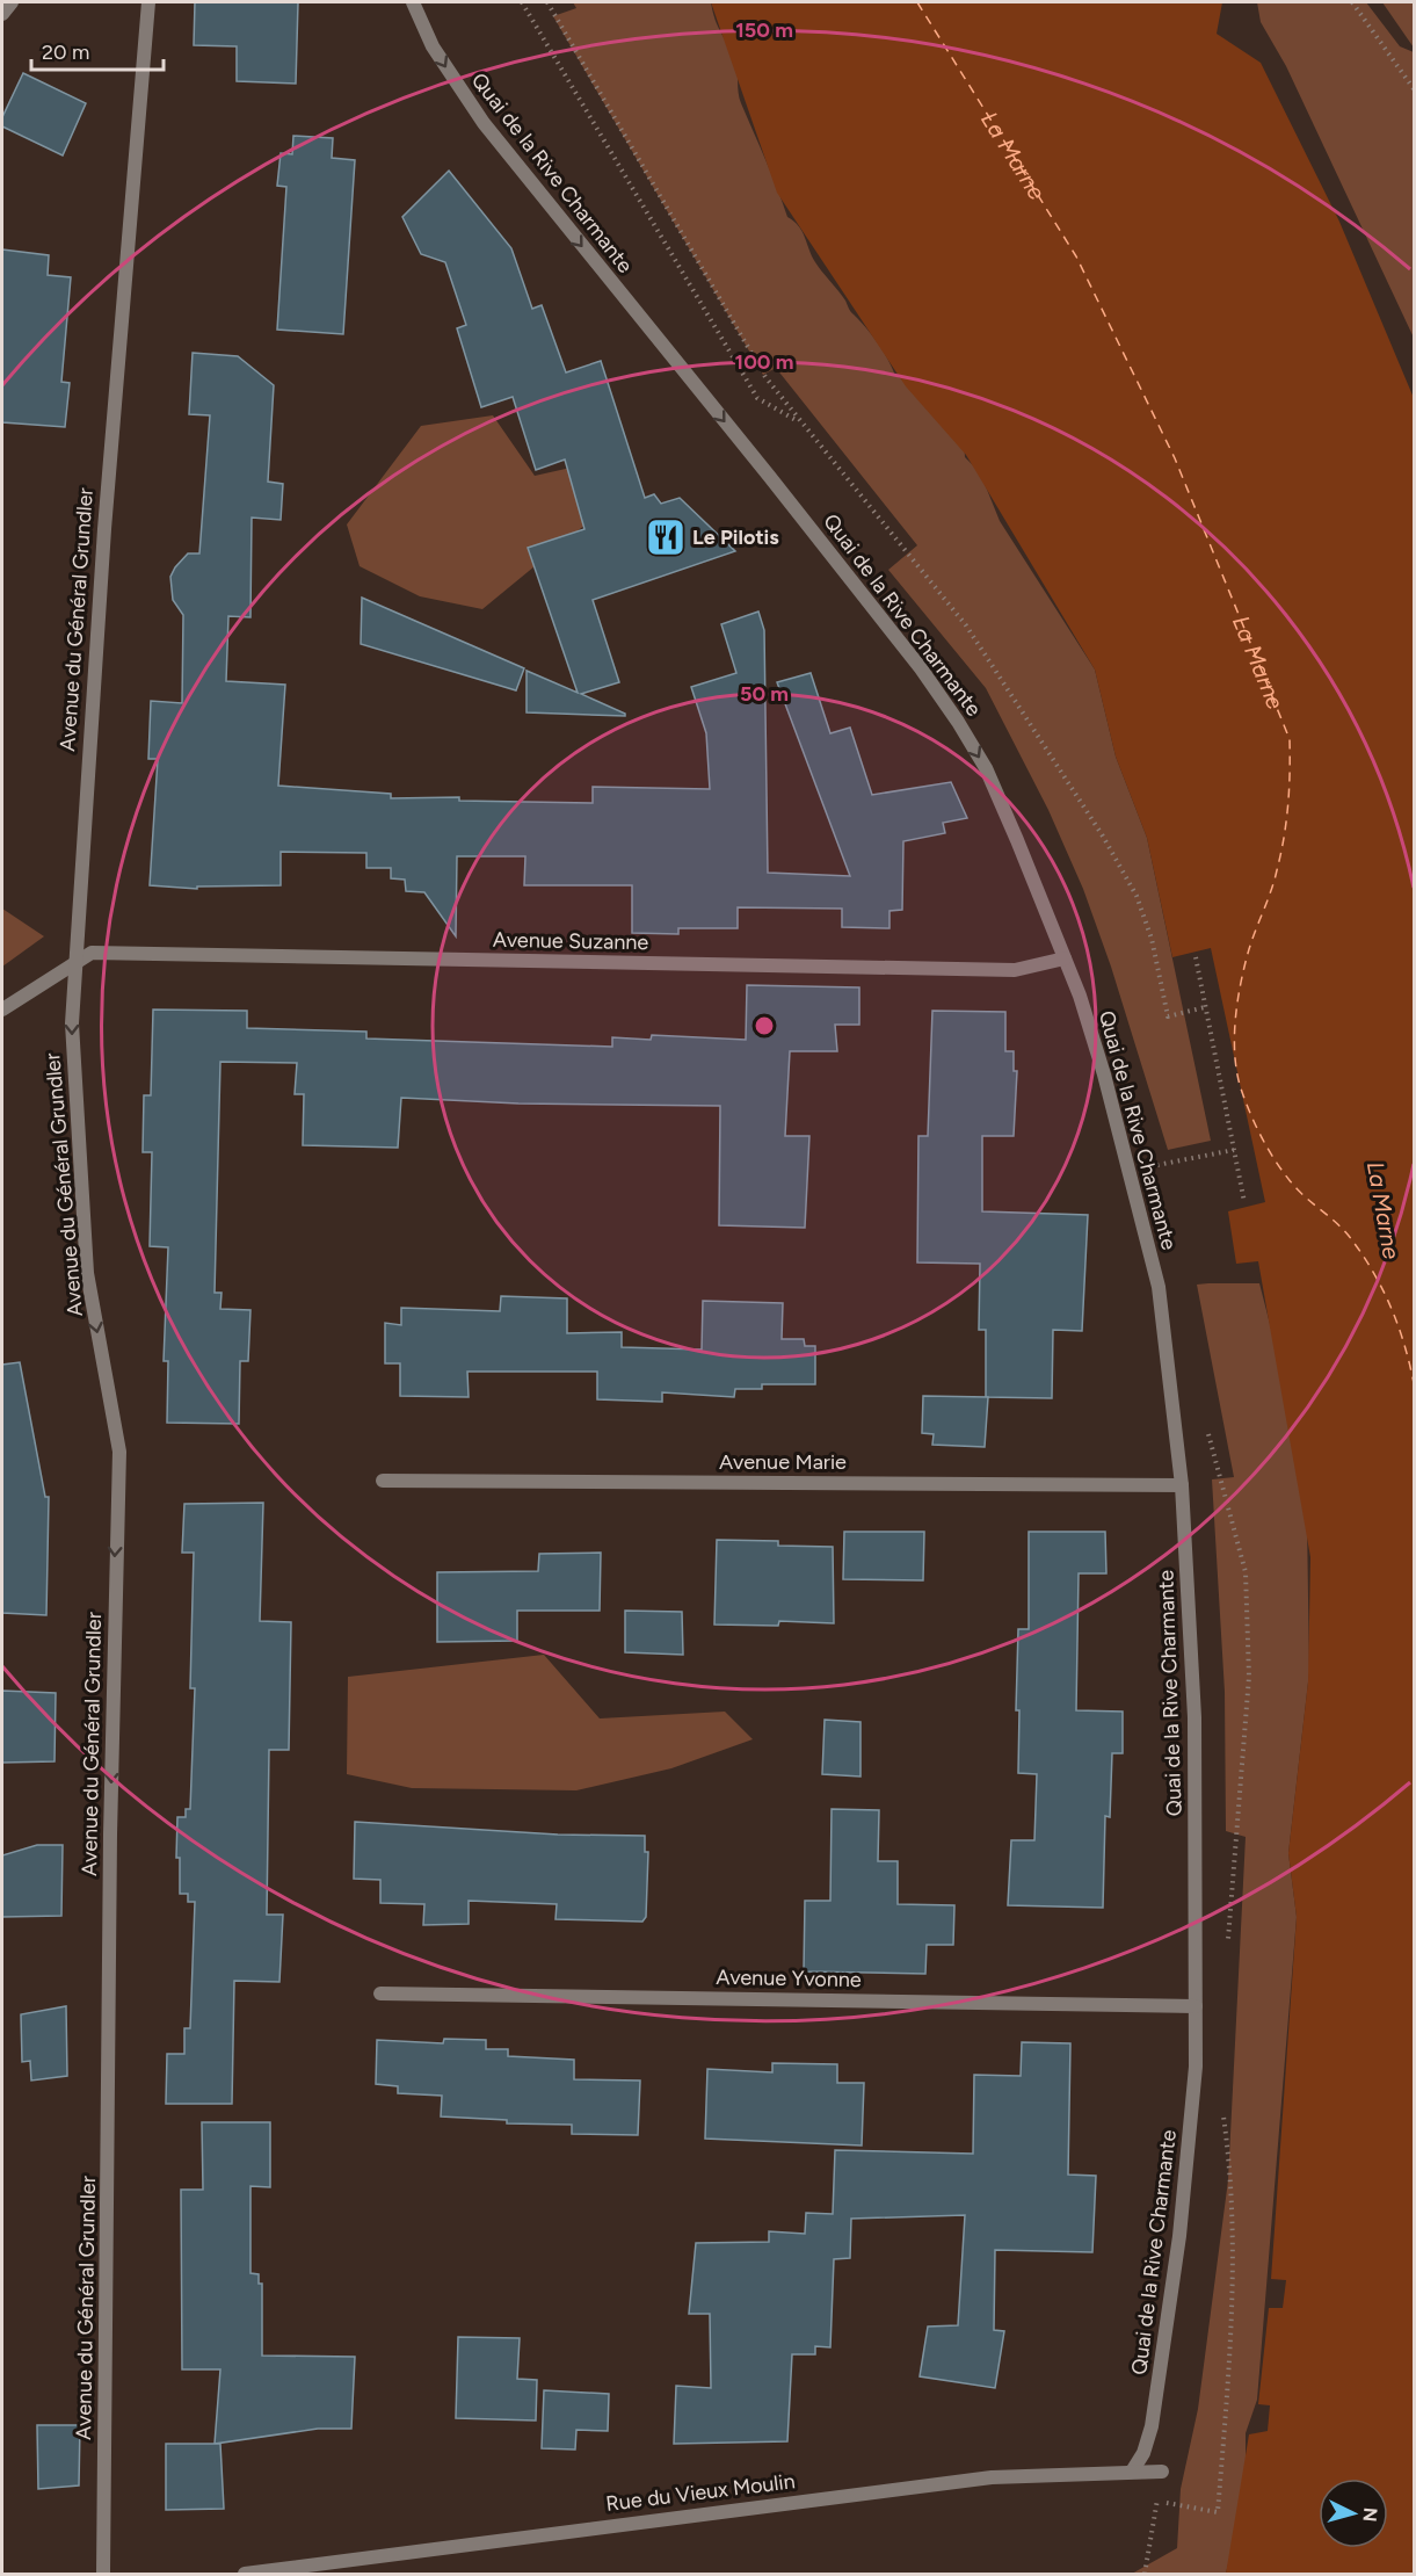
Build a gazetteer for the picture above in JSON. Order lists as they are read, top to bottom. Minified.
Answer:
{"streets":{"street":["Quai de la Rive Charmante","Avenue du Général Grundler","Avenue Suzanne","Avenue Marie","Avenue Yvonne","Rue du Vieux Moulin"]},"crossings":[["Quai de la Rive Charmante","Avenue Suzanne"],["Quai de la Rive Charmante","Avenue Marie"],["Quai de la Rive Charmante","Avenue Yvonne"],["Quai de la Rive Charmante","Rue du Vieux Moulin"],["Avenue du Général Grundler","Avenue Suzanne"]],"one_way":["Quai de la Rive Charmante","Avenue du Général Grundler"],"water":["La Marne"],"places":{"restaurant":["Le Pilotis"]},"scale_bar":"20 m","north":"right","rings":["150 m","100 m","50 m"]}
